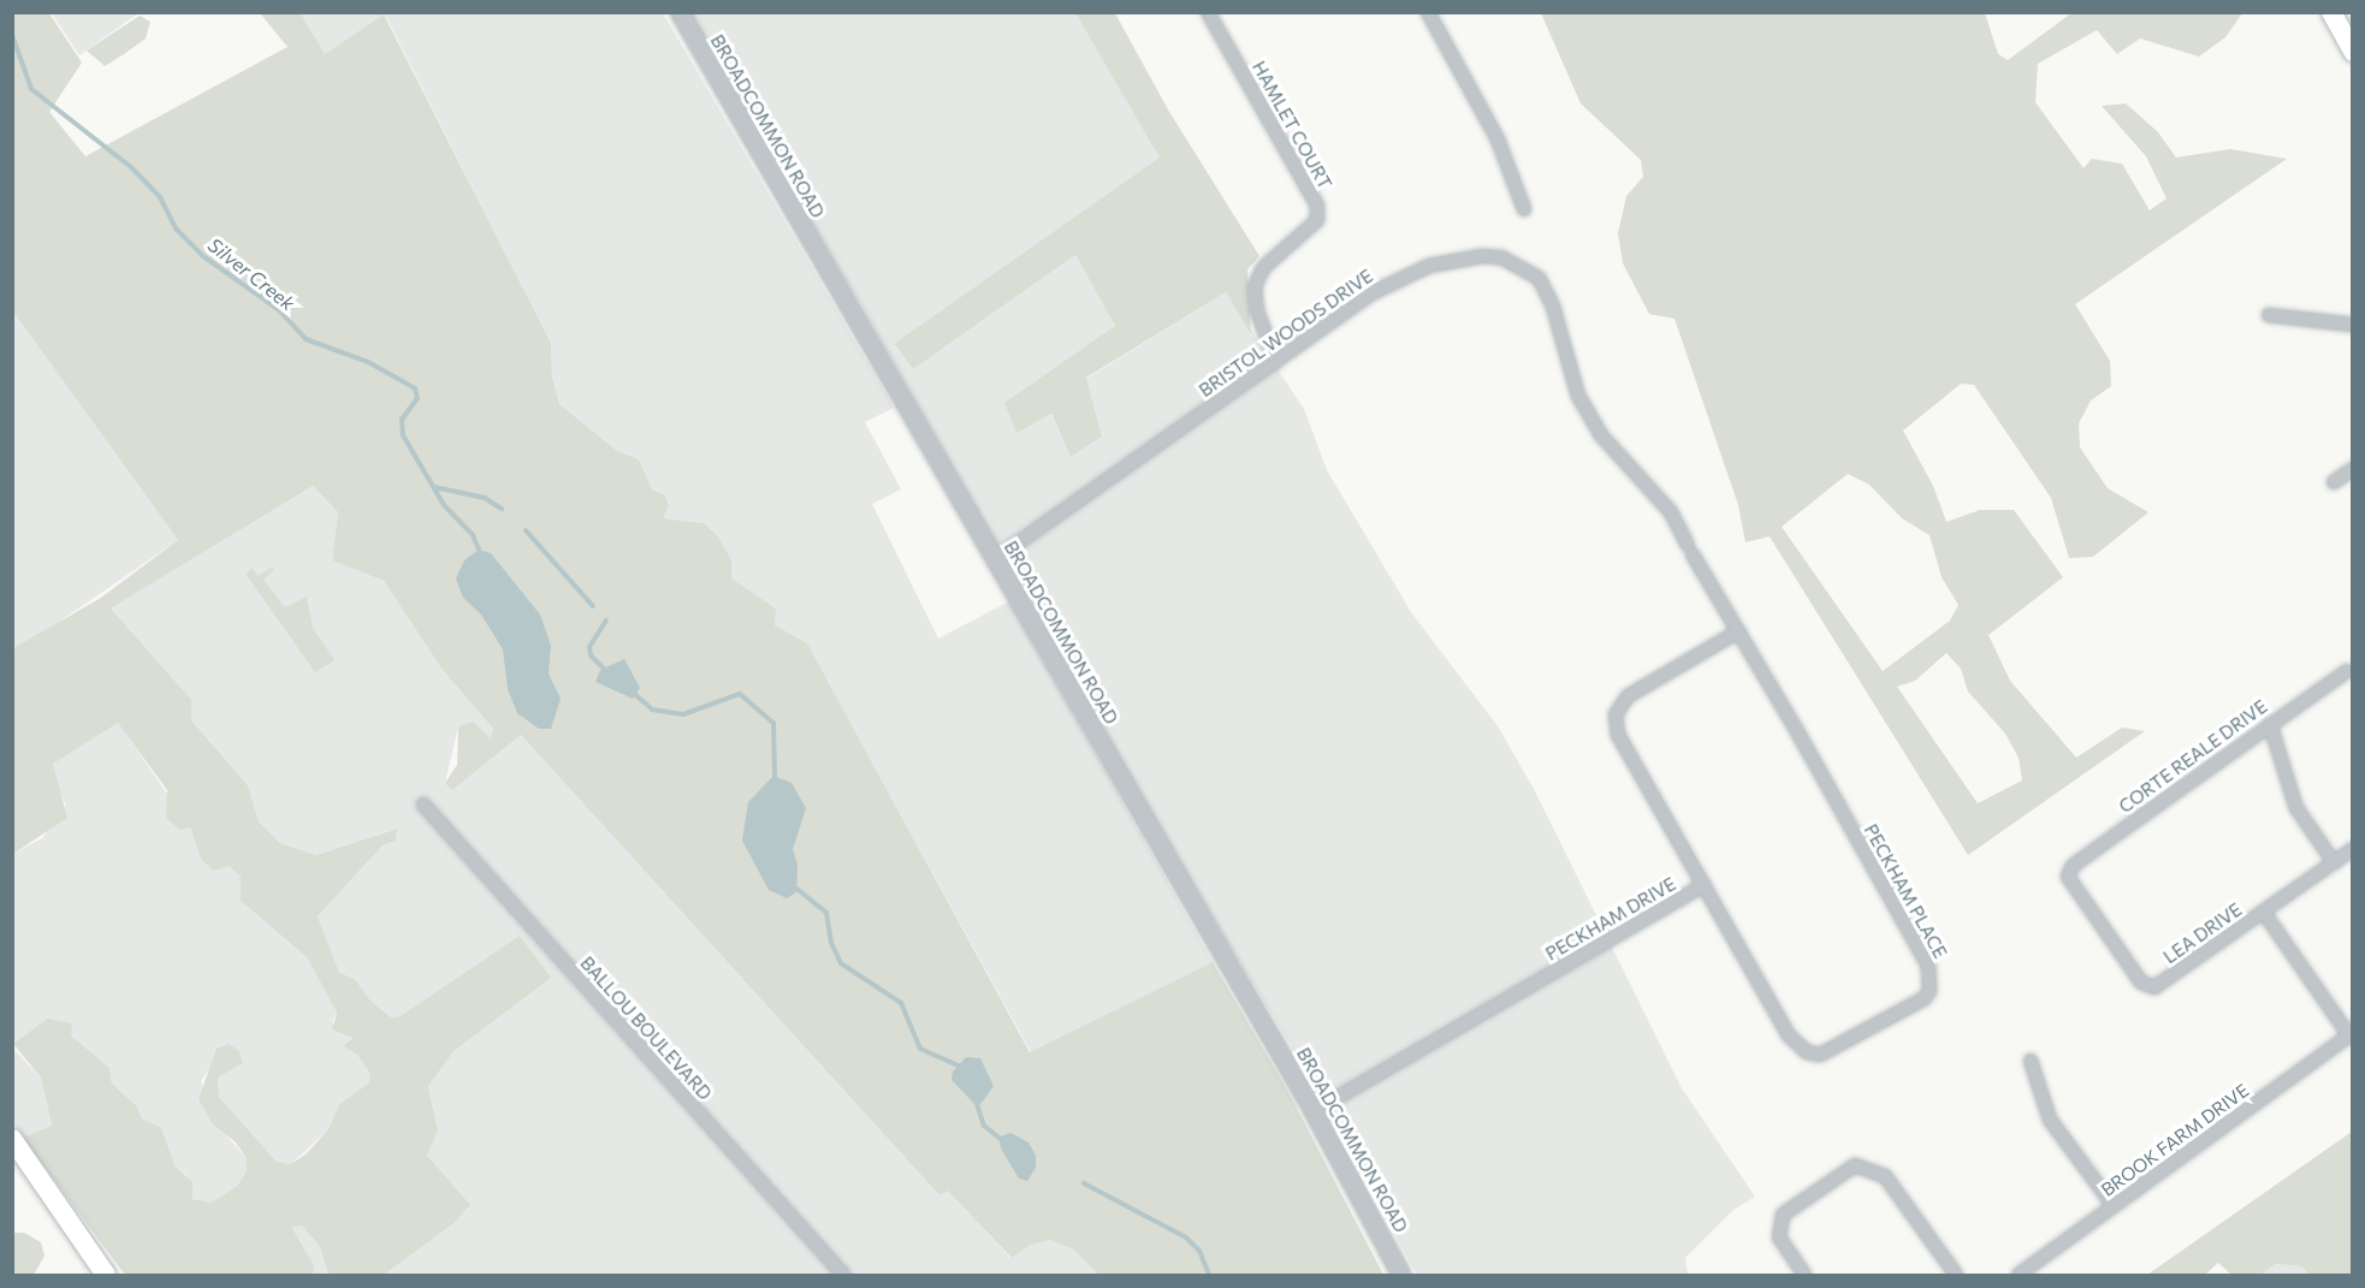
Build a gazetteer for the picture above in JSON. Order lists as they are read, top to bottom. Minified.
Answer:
{"streets":{"street":["HAMLET COURT","BROADCOMMON ROAD","BRISTOL WOODS DRIVE","CORTE REALE DRIVE","PECKHAM PLACE","PECKHAM DRIVE","LEA DRIVE","BALLOU BOULEVARD","BROOK FARM DRIVE"]},"crossings":[["HAMLET COURT","BRISTOL WOODS DRIVE"],["BROADCOMMON ROAD","BRISTOL WOODS DRIVE"],["BROADCOMMON ROAD","PECKHAM DRIVE"],["BRISTOL WOODS DRIVE","PECKHAM PLACE"],["CORTE REALE DRIVE","LEA DRIVE"],["PECKHAM PLACE","PECKHAM DRIVE"]],"water":["Silver Creek"]}
